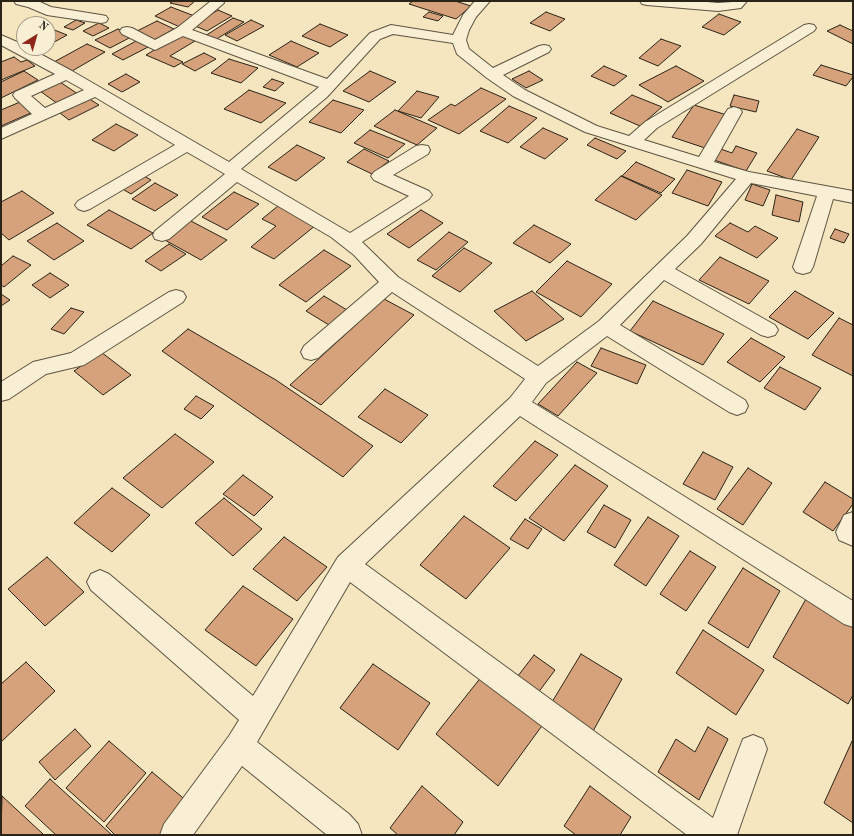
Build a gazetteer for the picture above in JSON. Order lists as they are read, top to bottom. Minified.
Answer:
{"north":"top right"}
